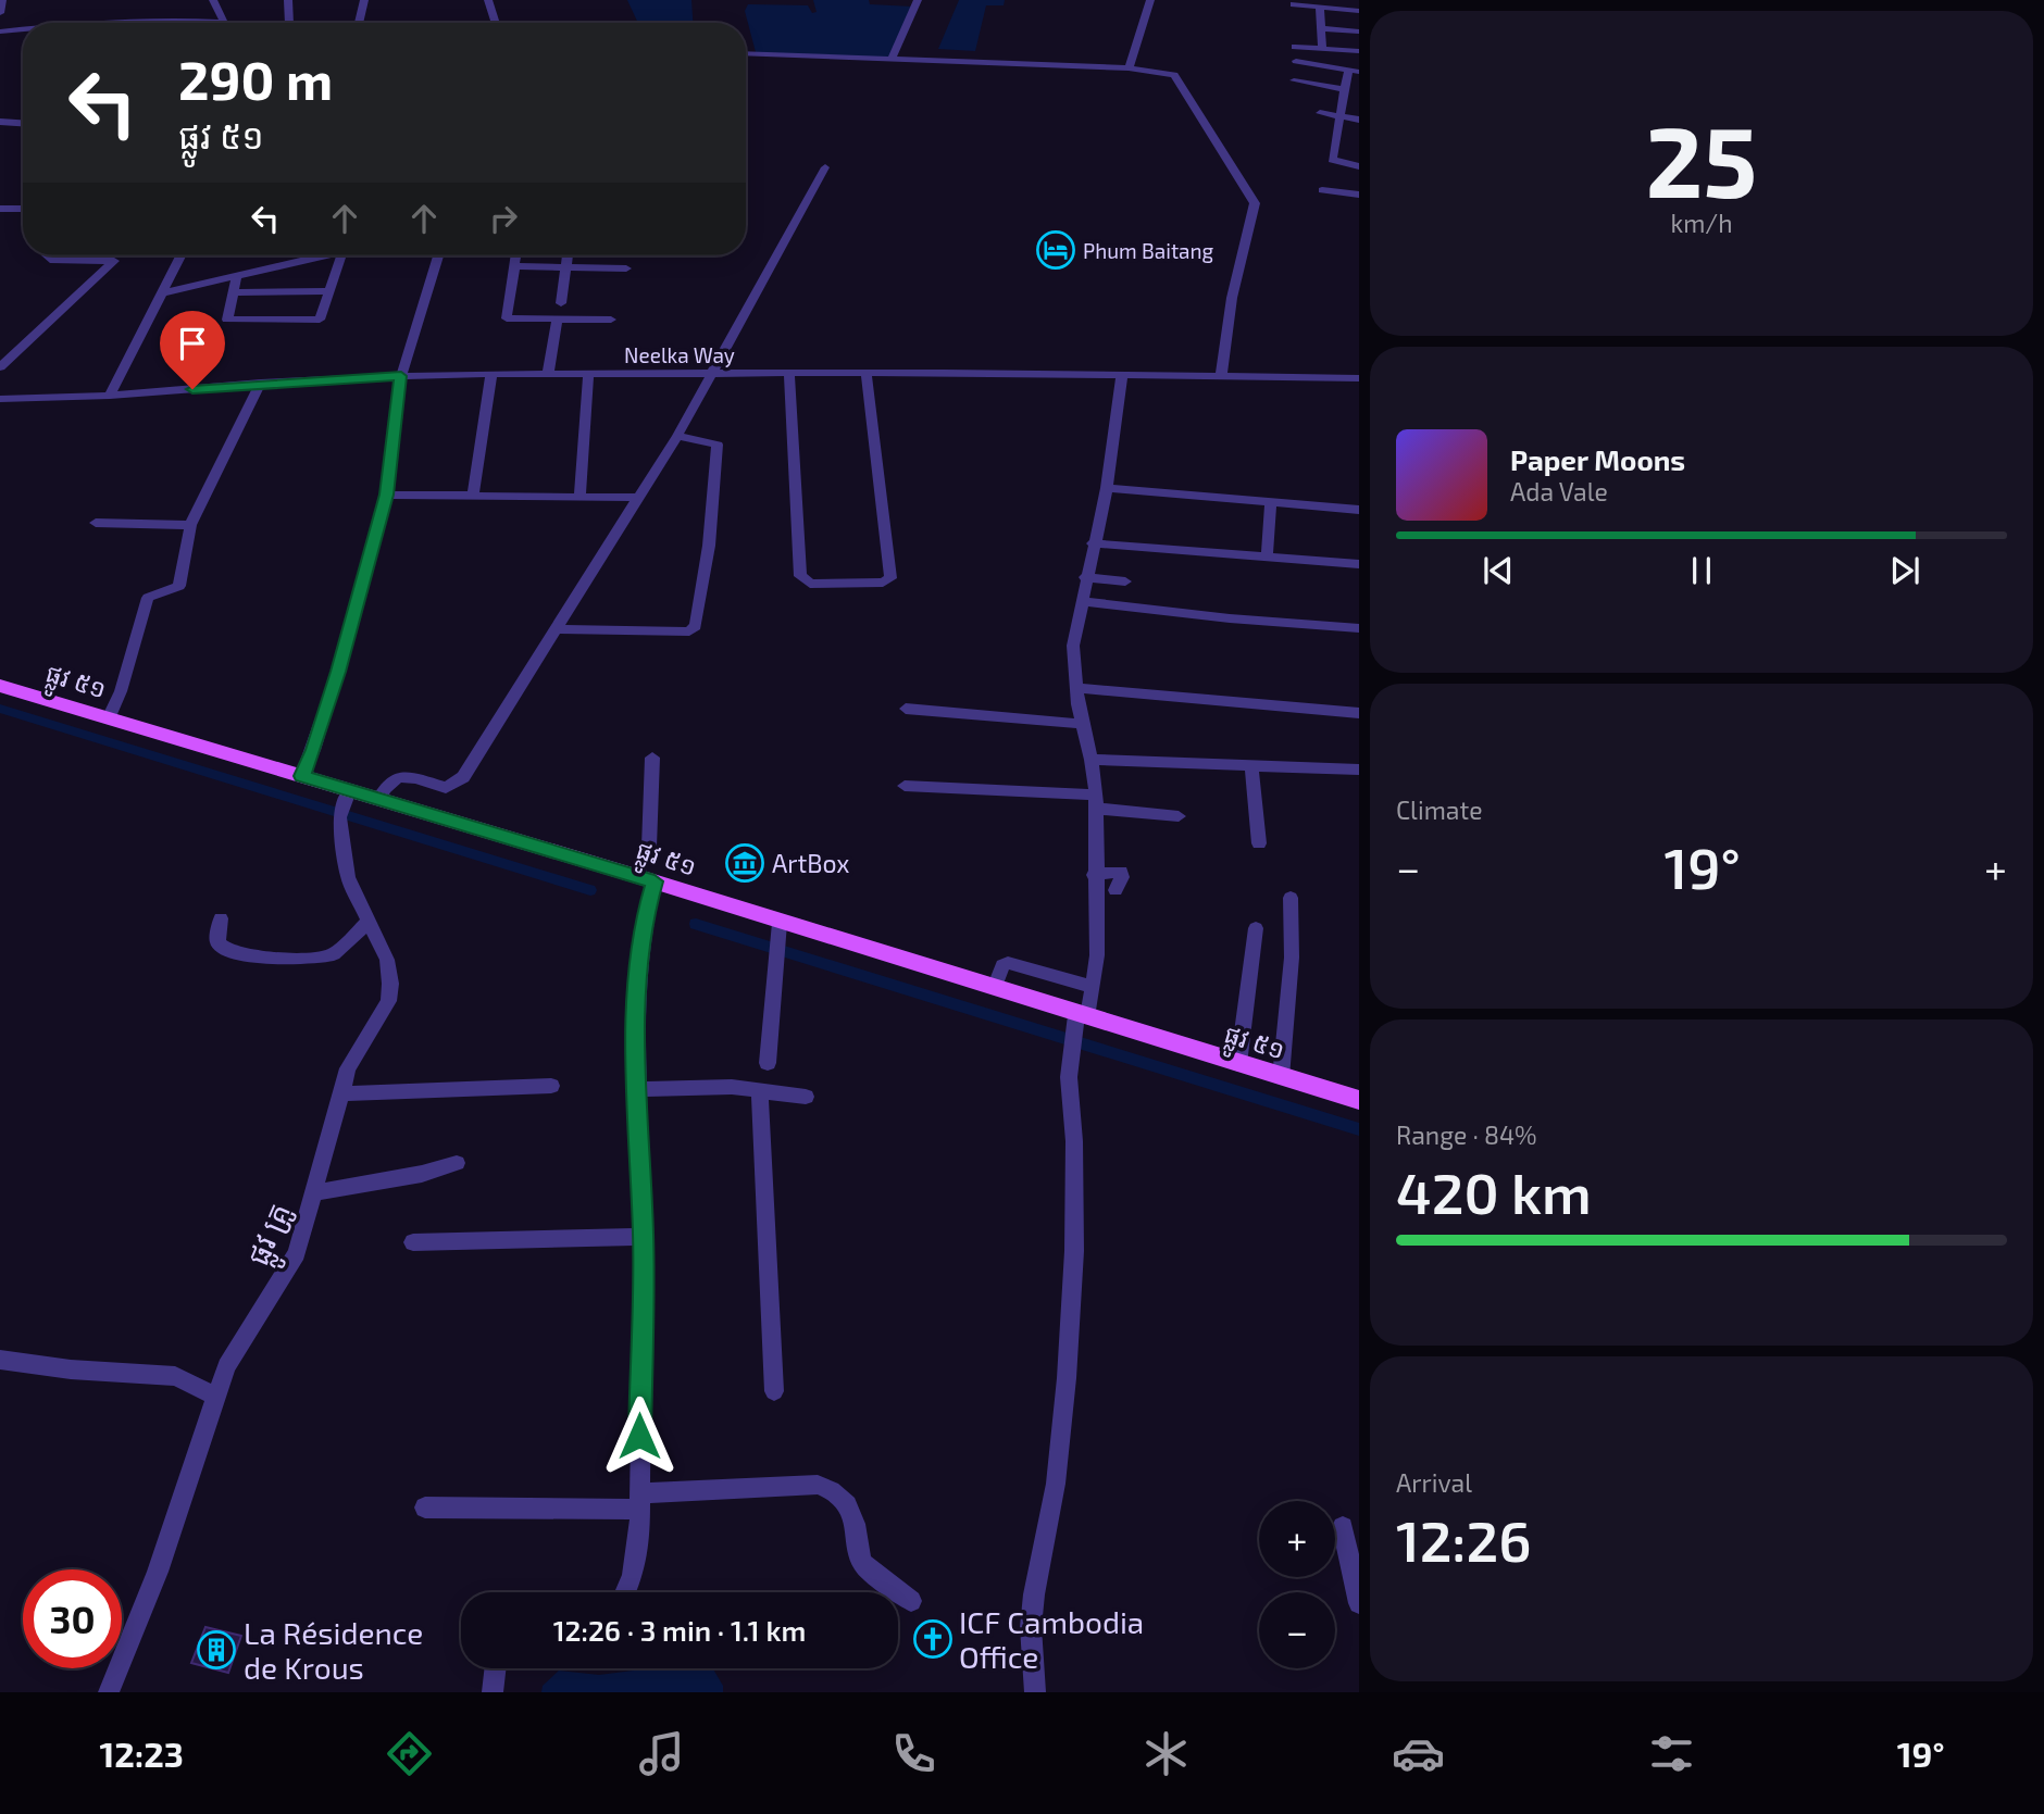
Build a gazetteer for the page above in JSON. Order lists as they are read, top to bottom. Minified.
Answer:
{"streets":{"main road":["ផ្លូវ ៥១"],"street":["Neelka Way","ផ្លូវ គ្រូ"]},"crossings":[["ផ្លូវ ៥១","ផ្លូវ គ្រូ"]],"places":{"hotel":["Phum Baitang"],"museum":["ArtBox"],"church":["ICF Cambodia Office"],"building":["La Résidence de Krous"]},"page":{"tile":[["25","km/h"],"Climate",["Range · 84%","420 km"],["Arrival","12:26"]],"turn":["290 m","ផ្លូវ ៥១"],"song":["Paper Moons","Ada Vale"],"heat":["−","19°","+"],"map_buttons":["+","−"],"limit":"30","trip":"12:26 · 3 min · 1.1 km","tabs":["12:23","19°"]}}
